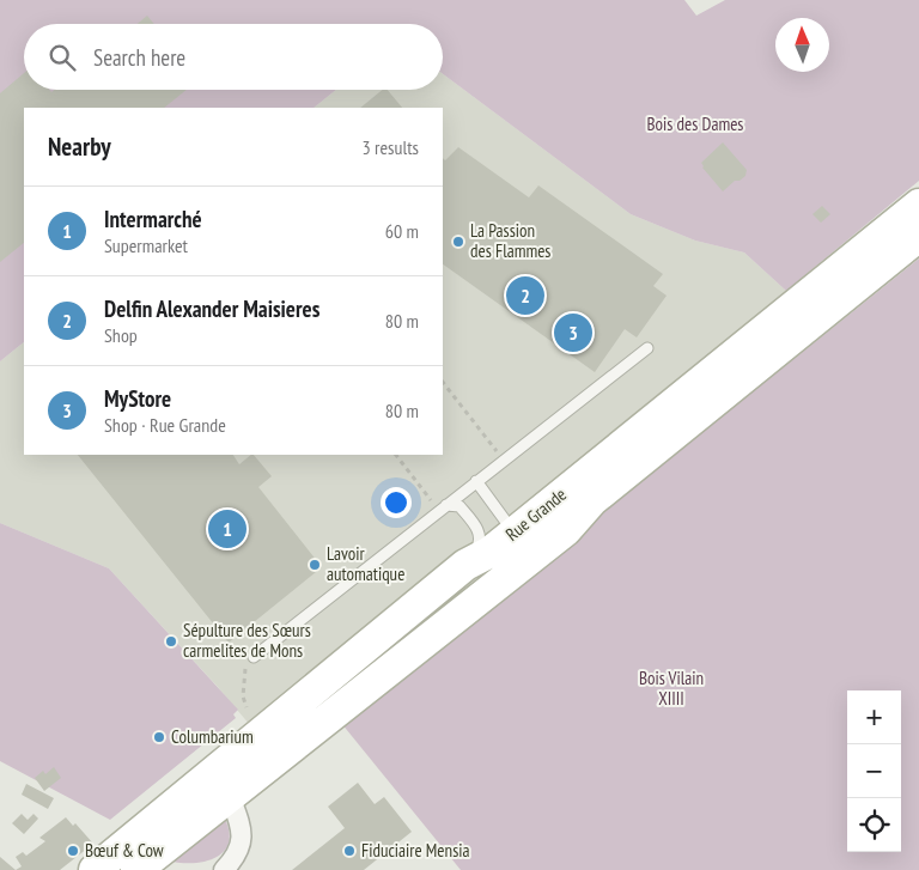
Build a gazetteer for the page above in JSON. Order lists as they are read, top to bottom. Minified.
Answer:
{"streets":{"main road":["Rue Grande"]},"parks":["Bois des Dames","Bois Vilain XIIII"],"places":["La Passion des Flammes","Lavoir automatique","Sépulture des Sœurs carmelites de Mons","Columbarium","Bœuf & Cow","Fiduciaire Mensia"],"north":"top","page":{"search":"Search here","heading":["Nearby","3 results"],"list":[{"mark":"1","name":"Intermarché","note":"Supermarket","value":"60 m"},{"mark":"2","name":"Delfin Alexander Maisieres","note":"Shop","value":"80 m"},{"mark":"3","name":"MyStore","note":"Shop · Rue Grande","value":"80 m"}],"pins":["2","3","1"],"map_buttons":["+","−"]}}
